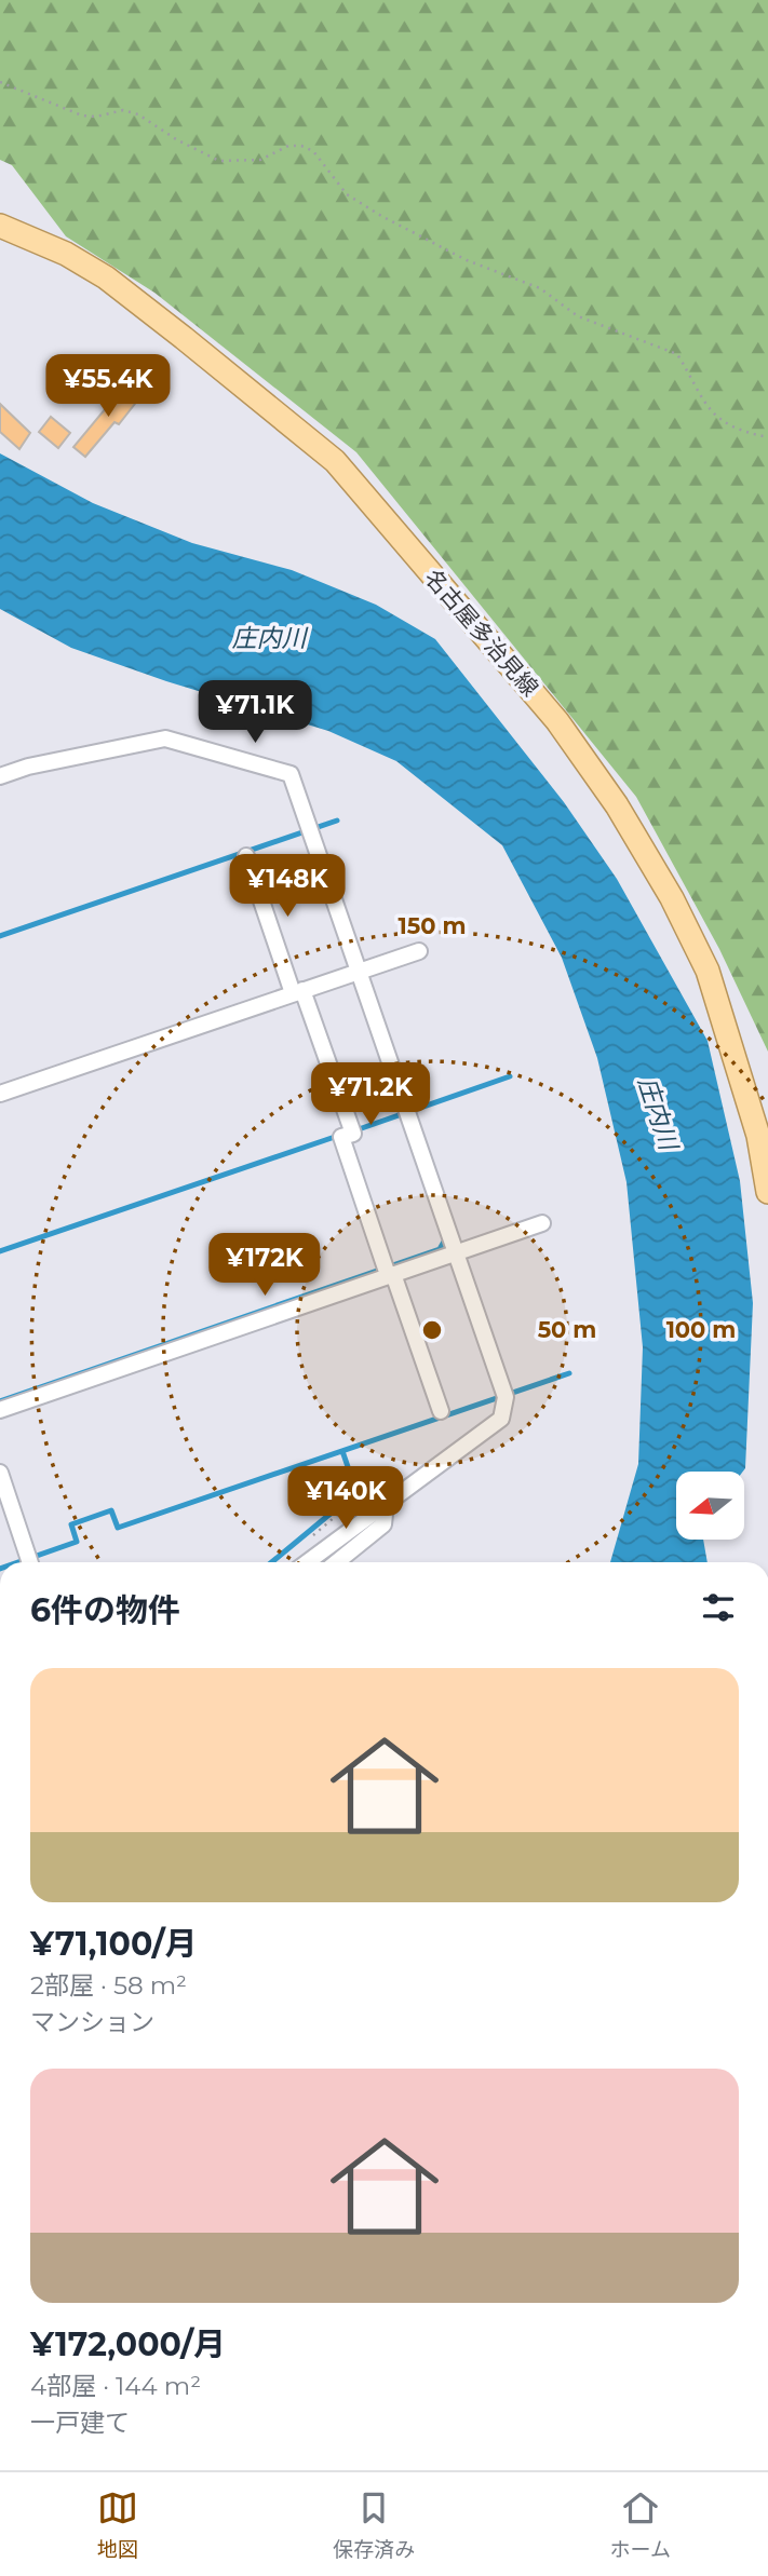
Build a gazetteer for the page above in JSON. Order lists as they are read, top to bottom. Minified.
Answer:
{"streets":{"main road":["名古屋多治見線"]},"water":["庄内川"],"north":"left","page":{"price":["¥55.4K","¥71.1K","¥148K","¥71.2K","¥172K","¥140K"],"heading":"6件の物件","list":[{"name":"¥71,100/月","note":"2部屋 · 58 m² · マンション"},{"name":"¥172,000/月","note":"4部屋 · 144 m² · 一戸建て"}],"tabs":["地図","保存済み","ホーム"]},"rings":["150 m","50 m","100 m"]}
